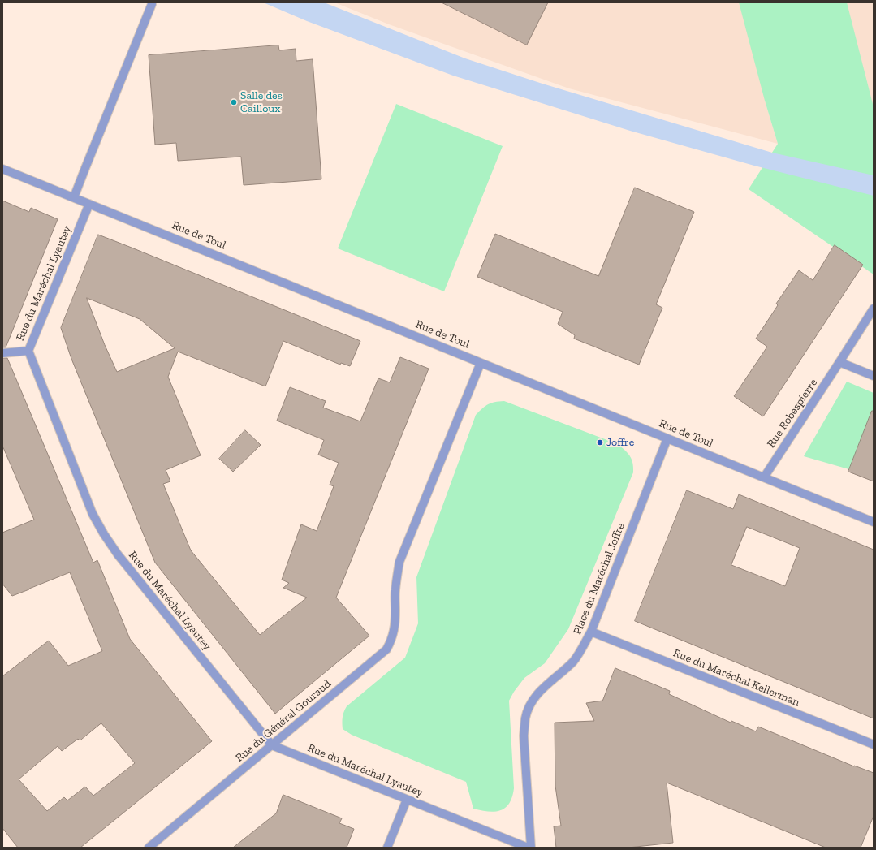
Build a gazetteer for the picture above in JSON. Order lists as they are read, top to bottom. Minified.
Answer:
{"streets":{"street":["Rue de Toul","Rue du Maréchal Lyautey","Rue Robespierre","Place du Maréchal Joffre","Rue du Maréchal Kellerman","Rue du Général Gouraud"]},"crossings":[["Rue de Toul","Rue du Maréchal Lyautey"],["Rue de Toul","Rue Robespierre"],["Rue de Toul","Place du Maréchal Joffre"],["Rue de Toul","Rue du Général Gouraud"],["Rue du Maréchal Lyautey","Rue du Général Gouraud"],["Place du Maréchal Joffre","Rue du Maréchal Kellerman"]],"places":["Salle des Cailloux","Joffre"]}
